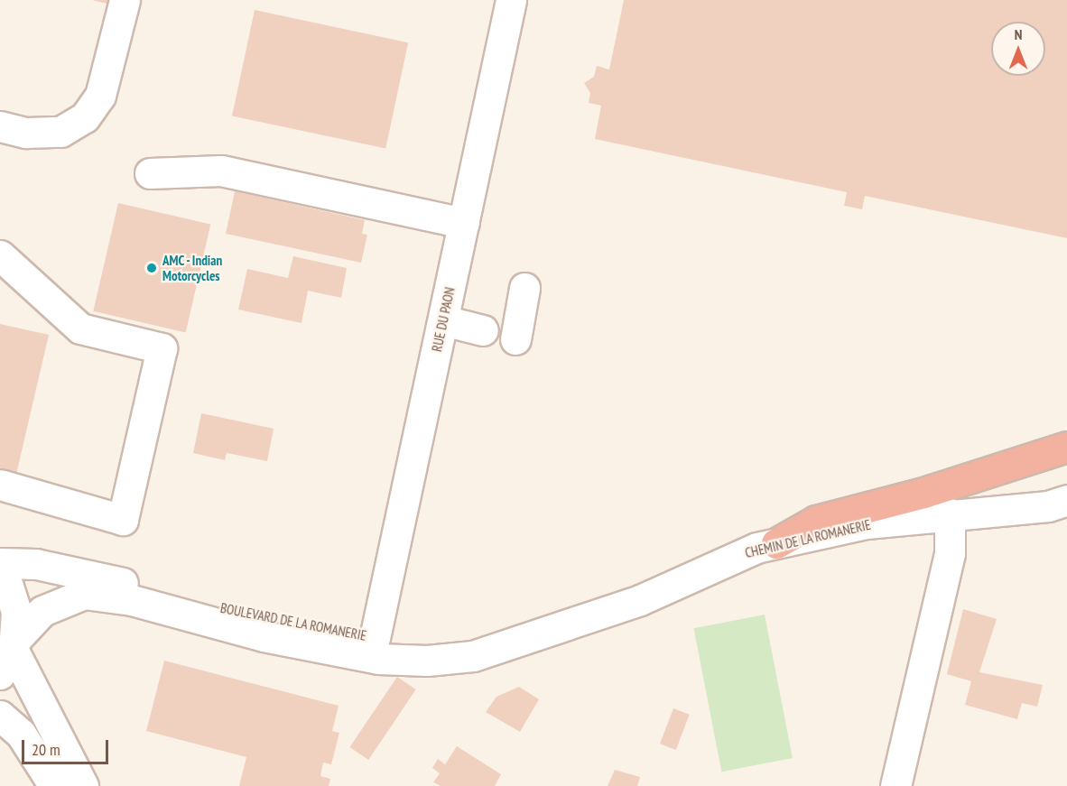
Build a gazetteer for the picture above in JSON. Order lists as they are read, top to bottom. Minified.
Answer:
{"streets":{"street":["RUE DU PAON","CHEMIN DE LA ROMANERIE","BOULEVARD DE LA ROMANERIE"]},"crossings":[["RUE DU PAON","BOULEVARD DE LA ROMANERIE"],["CHEMIN DE LA ROMANERIE","BOULEVARD DE LA ROMANERIE"]],"places":["AMC - Indian Motorcycles"],"scale_bar":"20 m","north":"top"}
